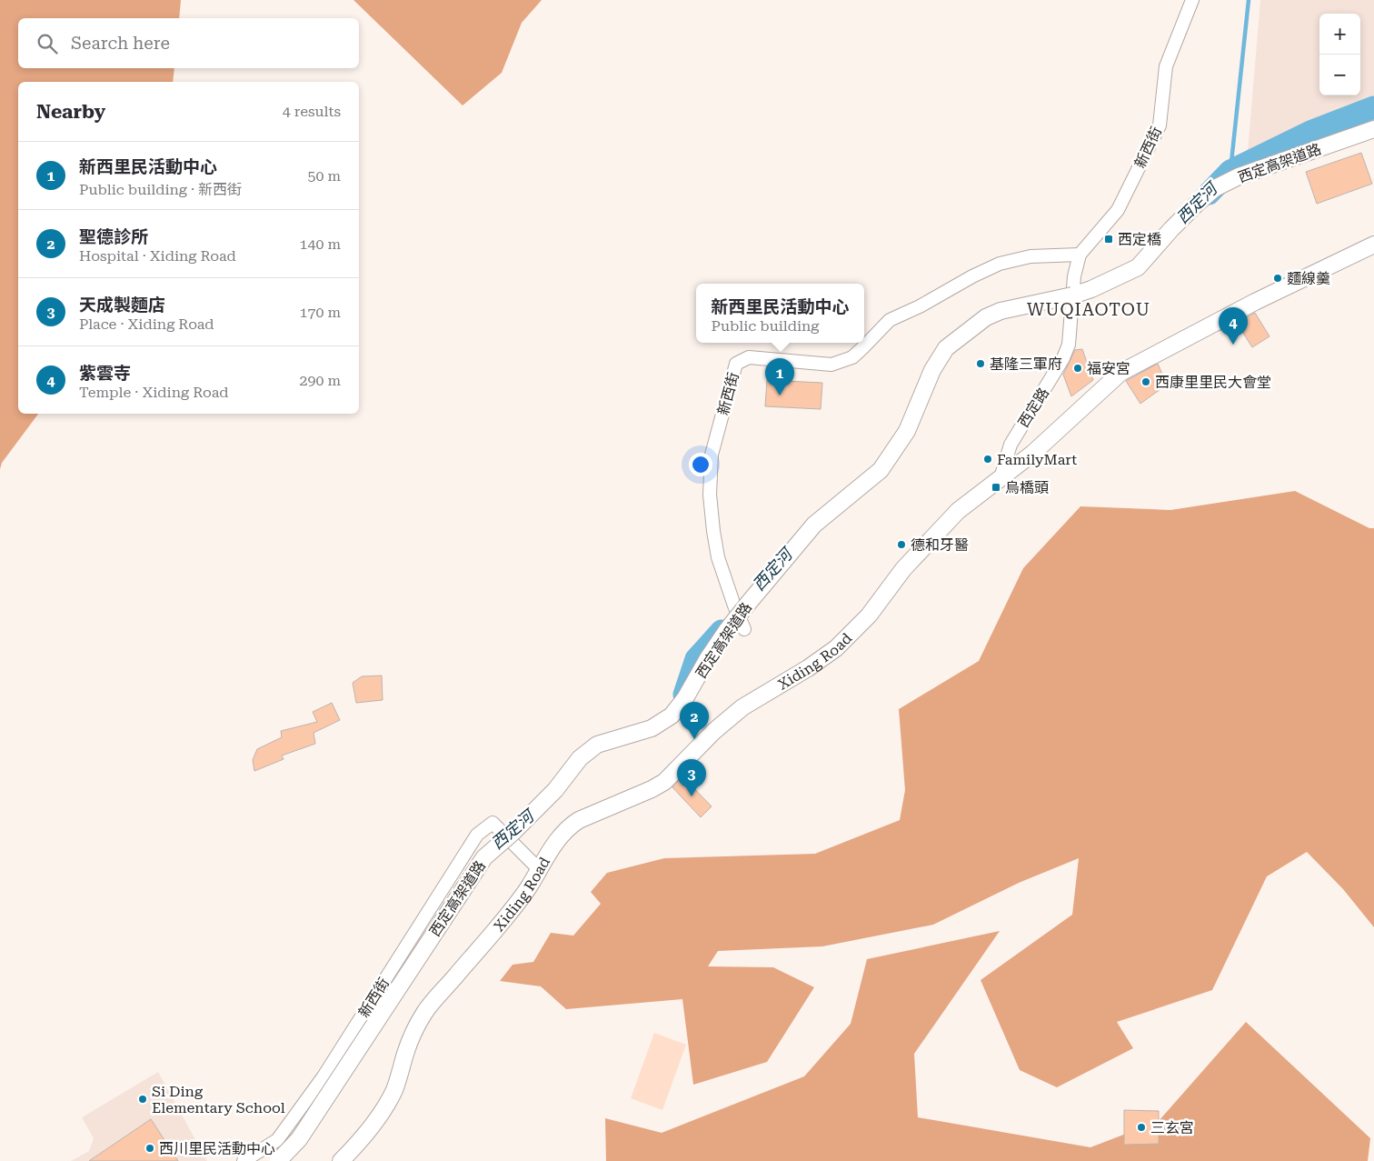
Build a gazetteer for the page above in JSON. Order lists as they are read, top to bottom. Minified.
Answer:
{"streets":{"street":["新西街","西定高架道路","西定路","Xiding Road"]},"crossings":[["新西街","西定高架道路"],["新西街","西定路"],["新西街","Xiding Road"],["西定高架道路","西定路"],["西定路","Xiding Road"]],"districts":["WUQIAOTOU"],"water":["西定河"],"places":{"transit":["西定橋","烏橋頭"],"other":["麵線羹","基隆三軍府","福安宮","西康里里民大會堂","FamilyMart","德和牙醫","Si Ding Elementary School","三玄宮","西川里民活動中心"]},"page":{"map_buttons":["+","−"],"search":"Search here","heading":["Nearby","4 results"],"list":[{"mark":"1","name":"新西里民活動中心","note":"Public building · 新西街","value":"50 m"},{"mark":"2","name":"聖德診所","note":"Hospital · Xiding Road","value":"140 m"},{"mark":"3","name":"天成製麵店","note":"Place · Xiding Road","value":"170 m"},{"mark":"4","name":"紫雲寺","note":"Temple · Xiding Road","value":"290 m"}],"popup":["新西里民活動中心","Public building"],"pins":["4","1","2","3"]}}
